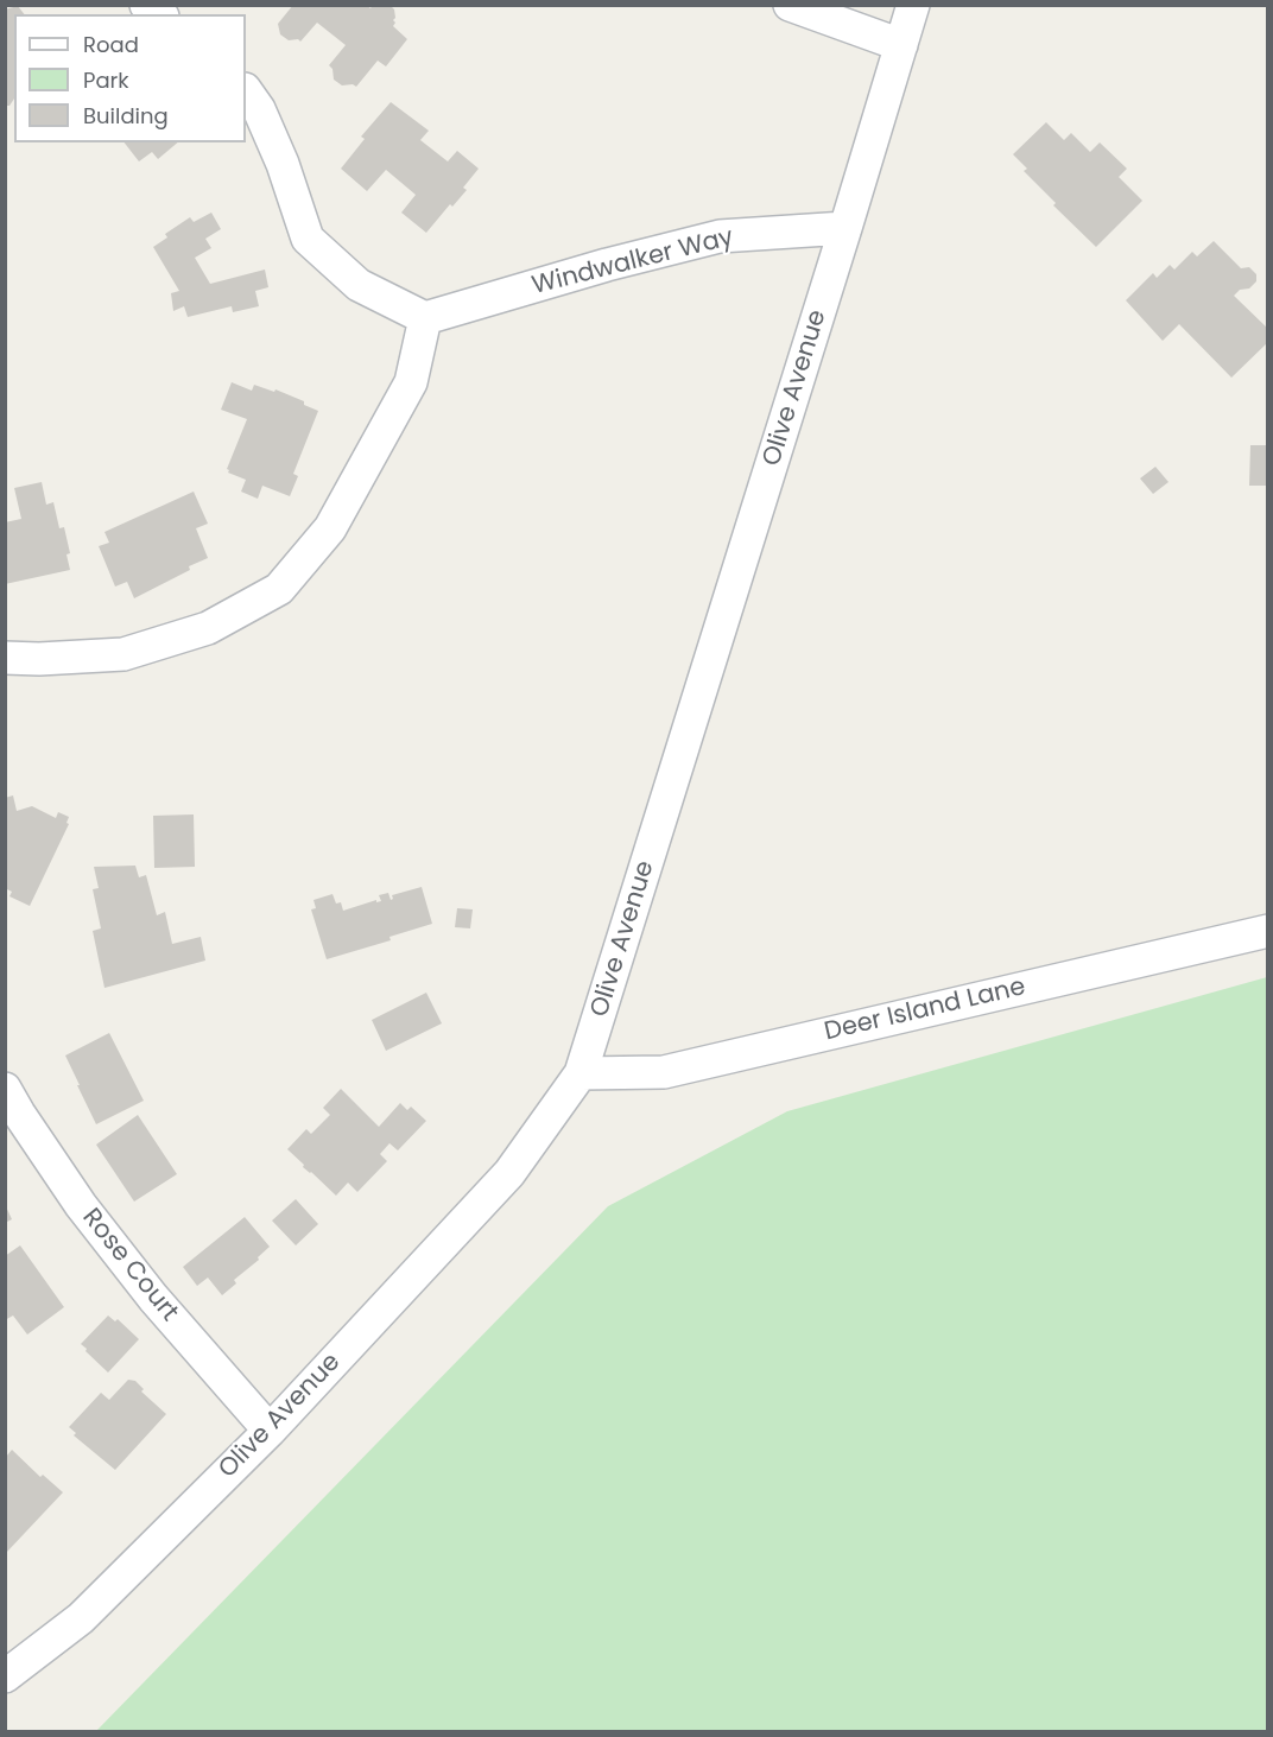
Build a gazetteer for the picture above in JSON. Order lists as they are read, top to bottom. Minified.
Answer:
{"streets":{"street":["Windwalker Way","Olive Avenue","Deer Island Lane","Rose Court"]},"crossings":[["Windwalker Way","Olive Avenue"],["Olive Avenue","Deer Island Lane"],["Olive Avenue","Rose Court"]],"legend":["Road","Park","Building"]}
